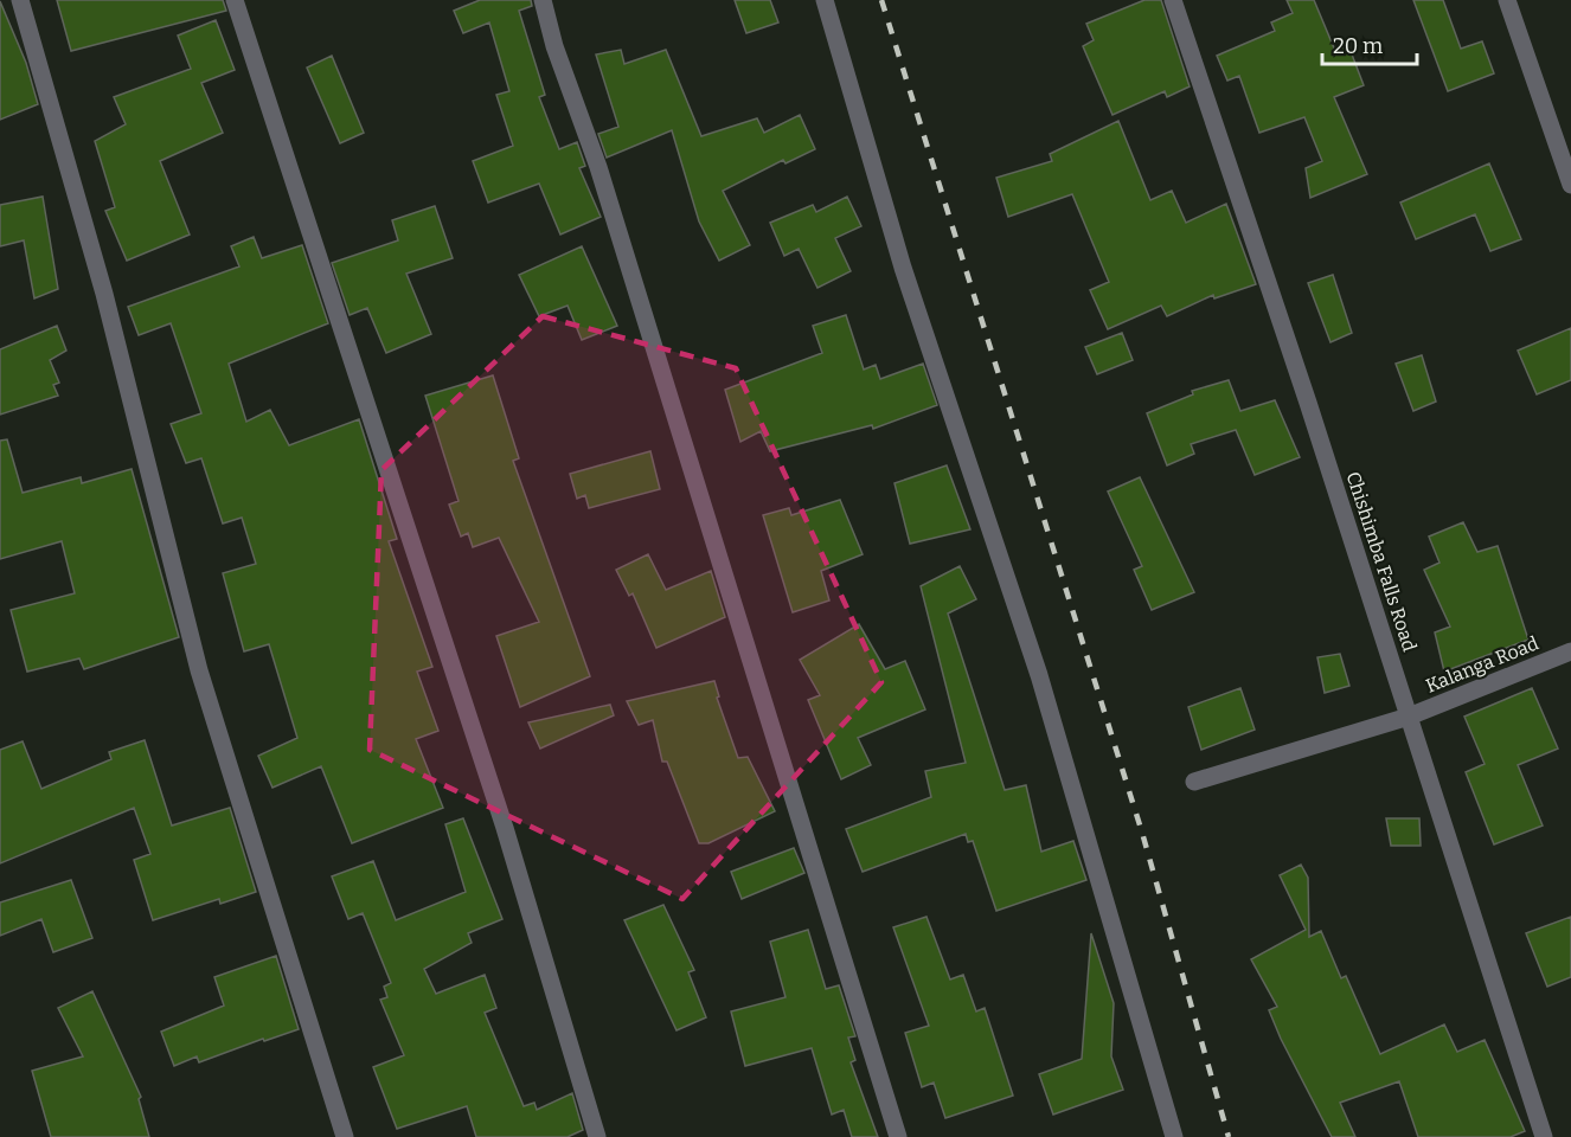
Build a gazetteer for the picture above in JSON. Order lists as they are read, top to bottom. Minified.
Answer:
{"streets":{"street":["Chishimba Falls Road","Kalanga Road"]},"crossings":[["Chishimba Falls Road","Kalanga Road"]],"scale_bar":"20 m"}
